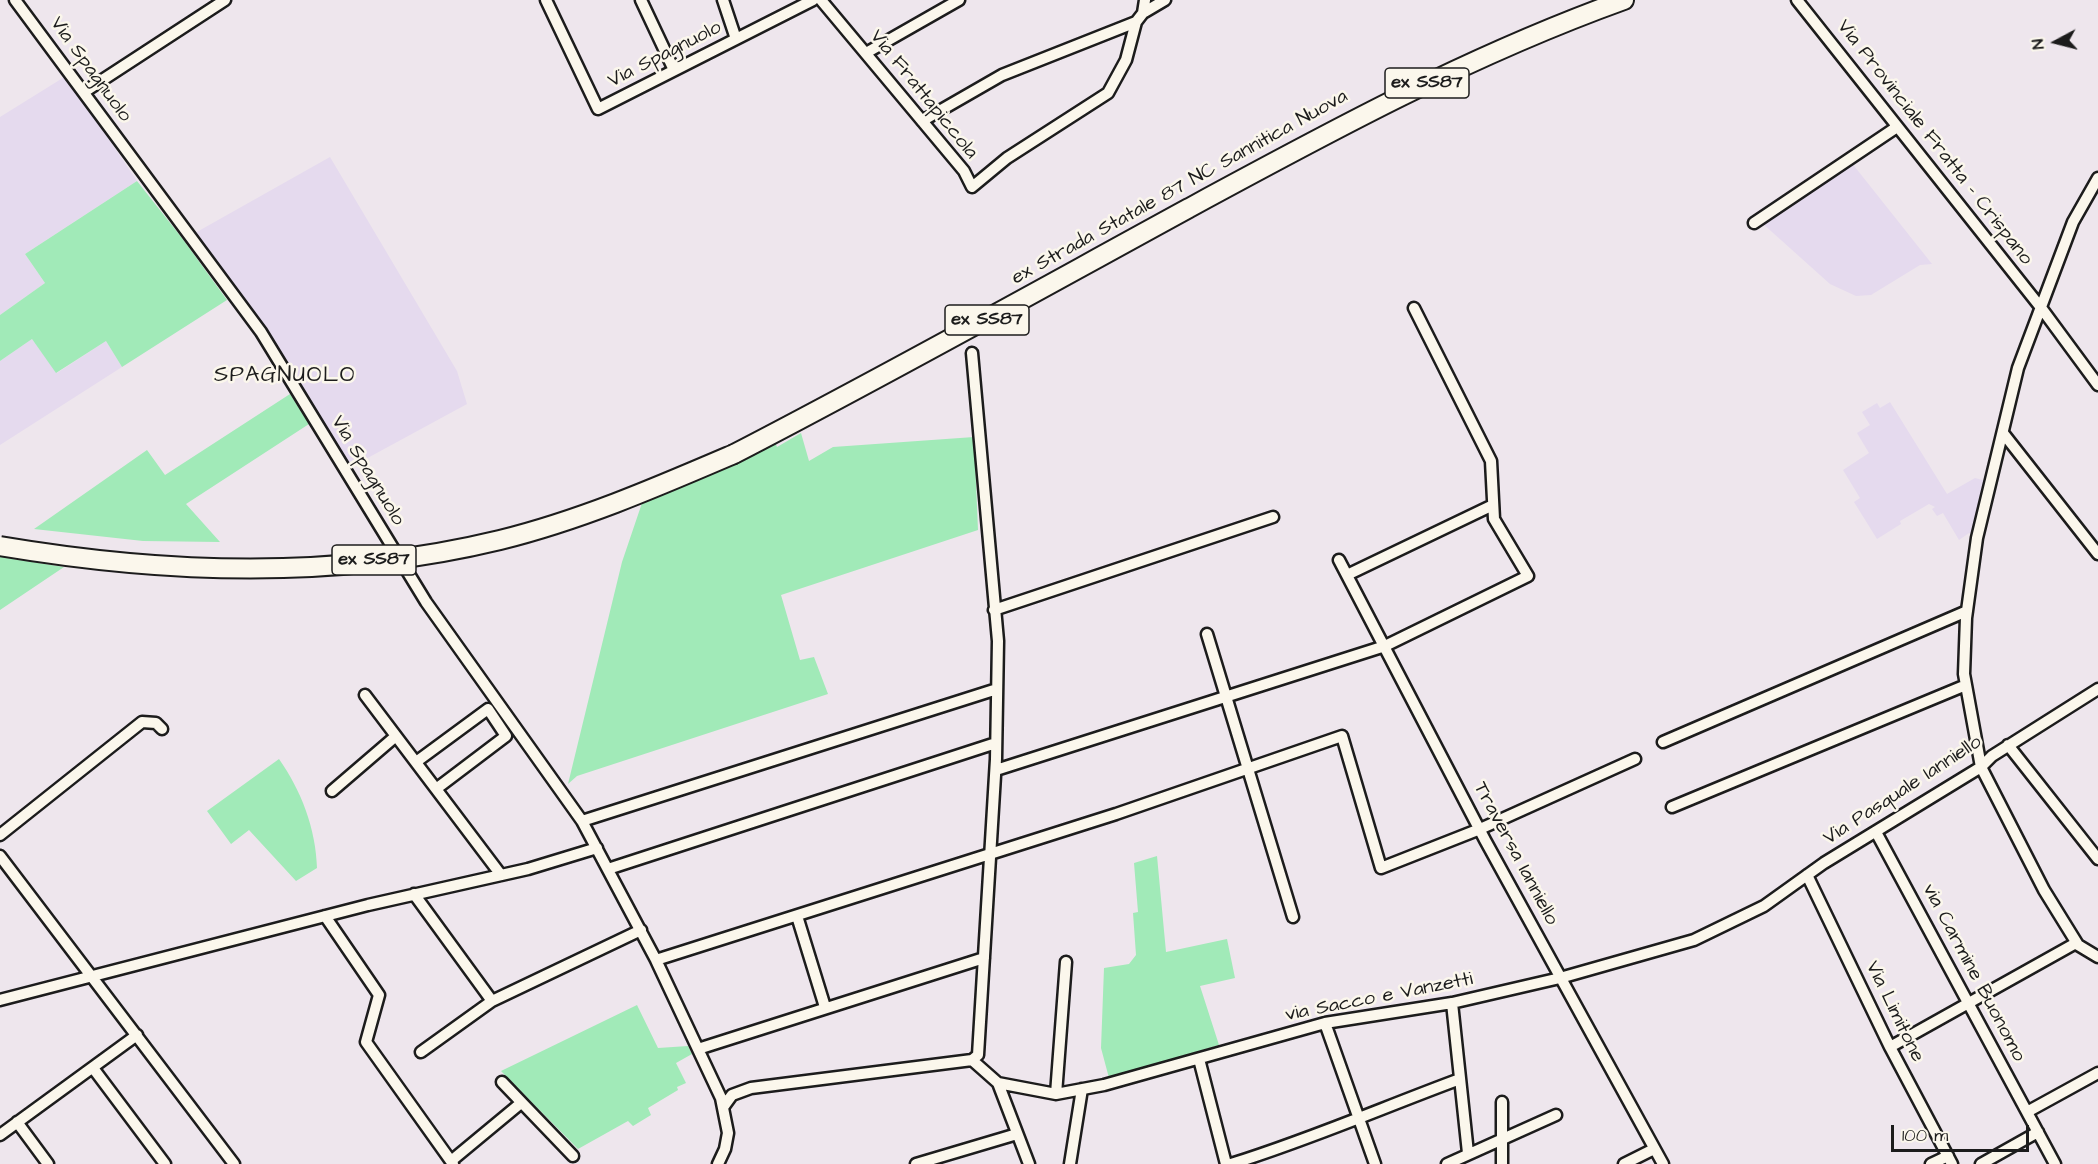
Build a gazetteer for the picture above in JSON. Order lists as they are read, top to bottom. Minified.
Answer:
{"streets":{"highway":["ex SS87","ex Strada Statale 87 NC Sannitica Nuova"],"street":["Via Spagnuolo","Via Frattapiccola","Via Provinciale Fratta - Crispano","Via Pasquale Ianniello","Traversa Ianniello","via Carmine Buonomo","via Sacco e Vanzetti","Via Limitone"]},"crossings":[["Via Pasquale Ianniello","via Carmine Buonomo"],["Via Pasquale Ianniello","via Sacco e Vanzetti"],["Via Pasquale Ianniello","Via Limitone"],["Traversa Ianniello","via Sacco e Vanzetti"]],"districts":["SPAGNUOLO"],"scale_bar":"100 m","north":"left"}
